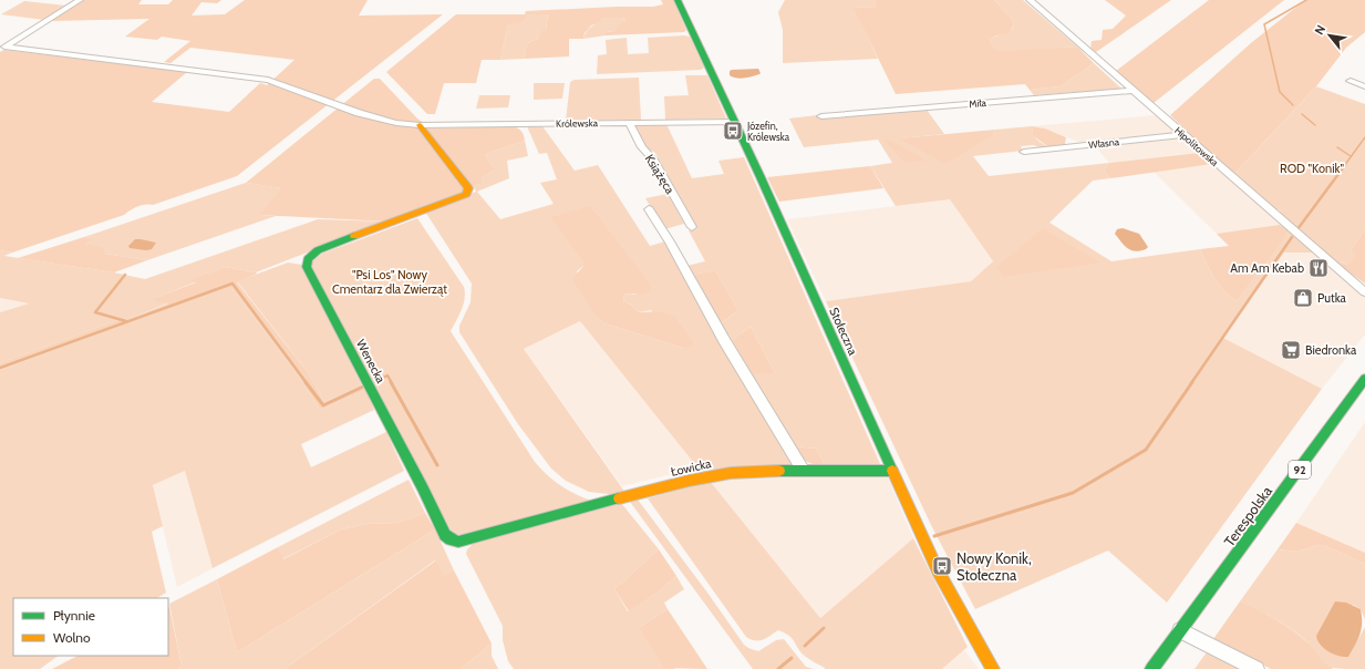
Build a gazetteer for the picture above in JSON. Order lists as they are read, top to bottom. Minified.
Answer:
{"streets":{"street":["Miła","Królewska","Własna","Hipolitowska","Książęca","Stołeczna","Wenecka","Łowicka","92","Terespolska"]},"crossings":[["Miła","Hipolitowska"],["Królewska","Książęca"],["Królewska","Stołeczna"],["Królewska","Wenecka"],["Własna","Hipolitowska"],["Stołeczna","Łowicka"],["Wenecka","Łowicka"]],"parks":["ROD \"Konik\"","\"Psi Los\" Nowy Cmentarz dla Zwierząt"],"places":{"bus stop":["Józefin, Królewska","Nowy Konik, Stołeczna"],"restaurant":["Am Am Kebab"],"shop":["Putka"],"supermarket":["Biedronka"]},"legend":["Płynnie","Wolno"],"north":"top left"}
